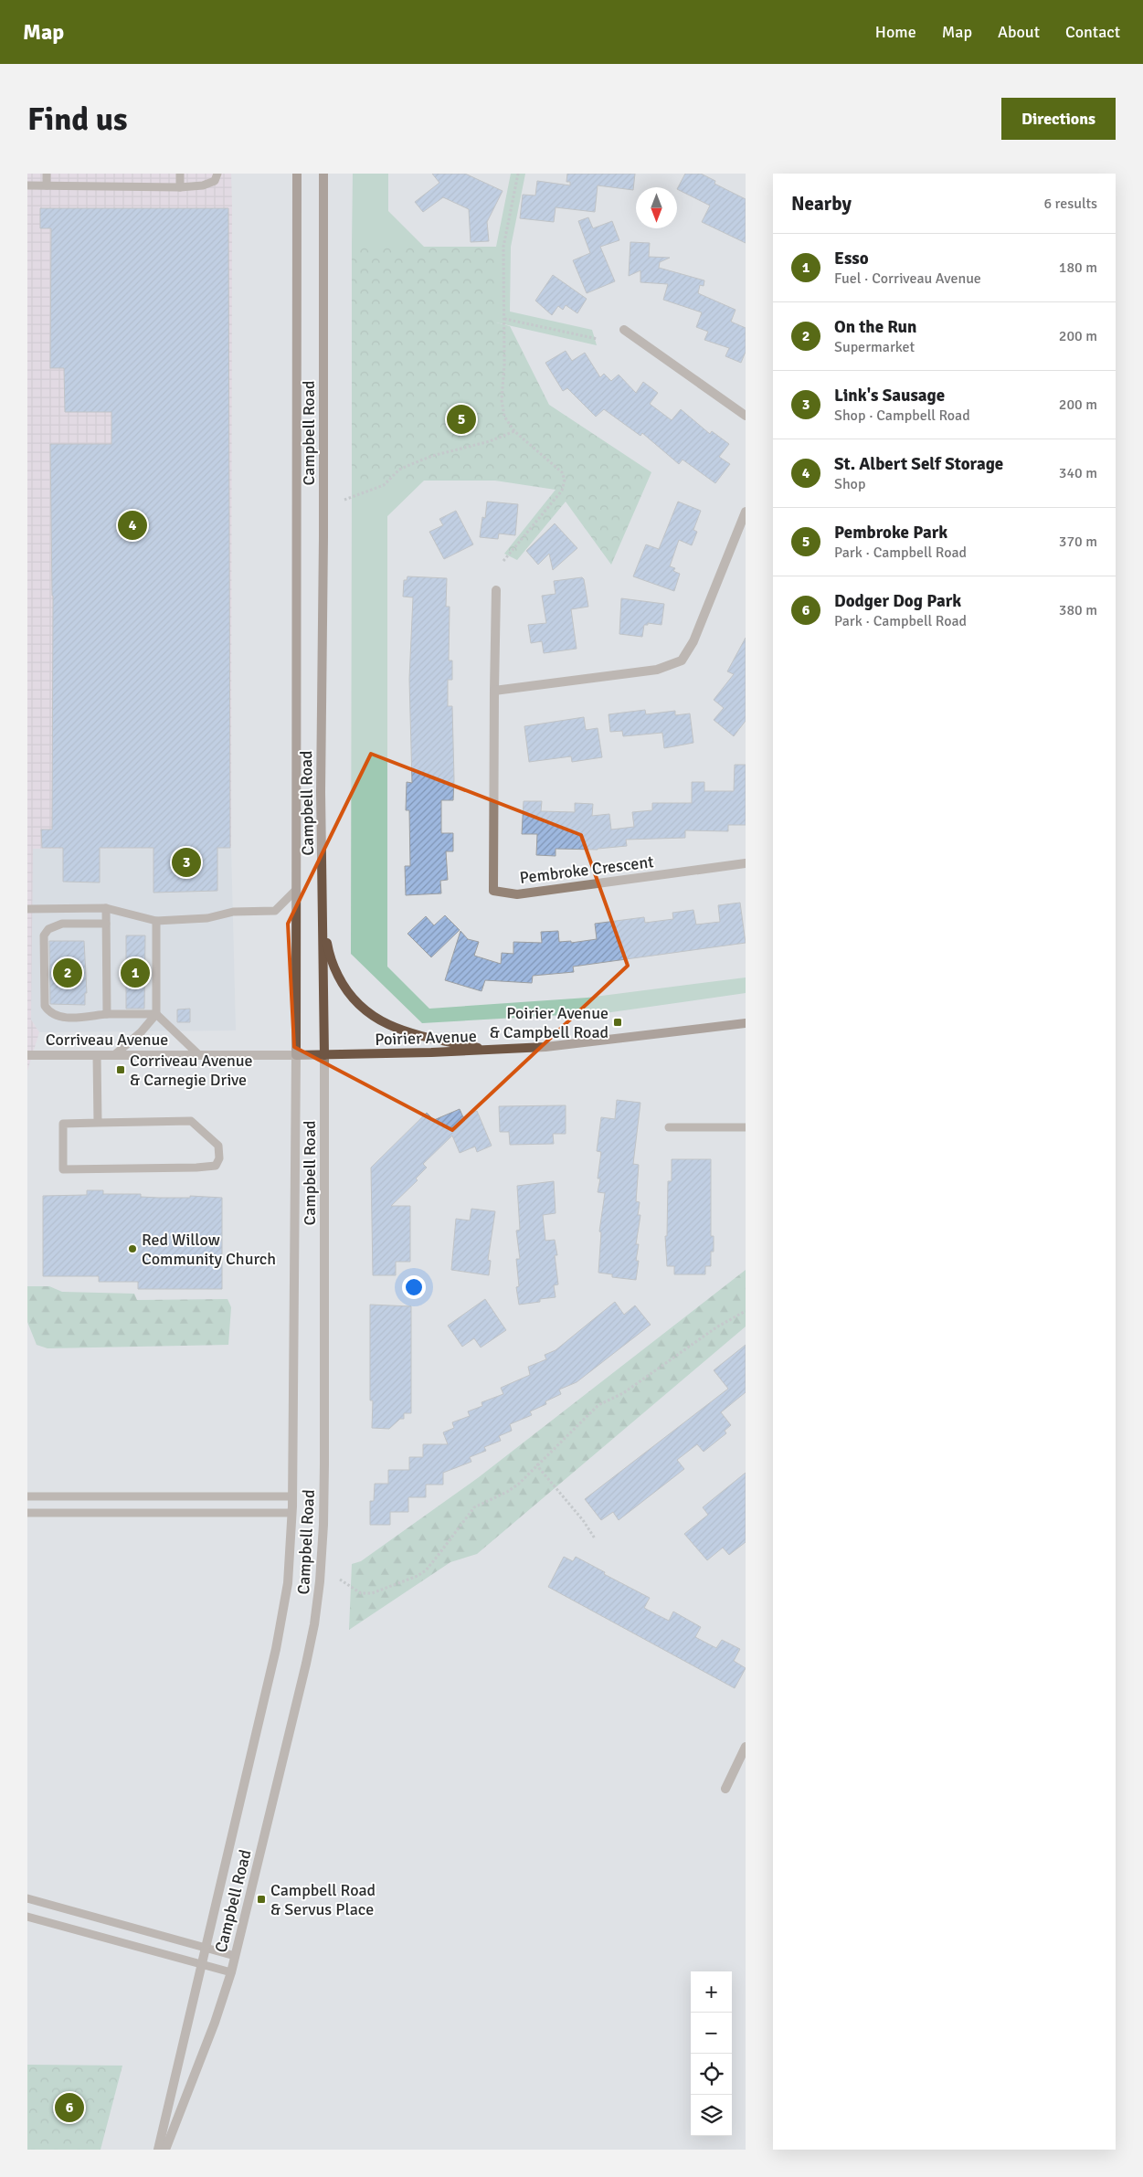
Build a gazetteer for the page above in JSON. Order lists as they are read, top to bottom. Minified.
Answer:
{"streets":{"main road":["Campbell Road","Poirier Avenue"],"street":["Pembroke Crescent","Corriveau Avenue"]},"crossings":[["Campbell Road","Poirier Avenue"],["Campbell Road","Corriveau Avenue"],["Poirier Avenue","Corriveau Avenue"]],"places":{"transit":["Poirier Avenue & Campbell Road","Corriveau Avenue & Carnegie Drive","Campbell Road & Servus Place"],"other":["Red Willow Community Church"]},"north":"bottom","page":{"header":"Map","nav":["Home","Map","About","Contact"],"buttons":"Directions","title":"Find us","heading":["Nearby","6 results"],"list":[{"mark":"1","name":"Esso","note":"Fuel · Corriveau Avenue","value":"180 m"},{"mark":"2","name":"On the Run","note":"Supermarket","value":"200 m"},{"mark":"3","name":"Link's Sausage","note":"Shop · Campbell Road","value":"200 m"},{"mark":"4","name":"St. Albert Self Storage","note":"Shop","value":"340 m"},{"mark":"5","name":"Pembroke Park","note":"Park · Campbell Road","value":"370 m"},{"mark":"6","name":"Dodger Dog Park","note":"Park · Campbell Road","value":"380 m"}],"pins":["5","4","3","1","2","6"],"map_buttons":["+","−"]}}
